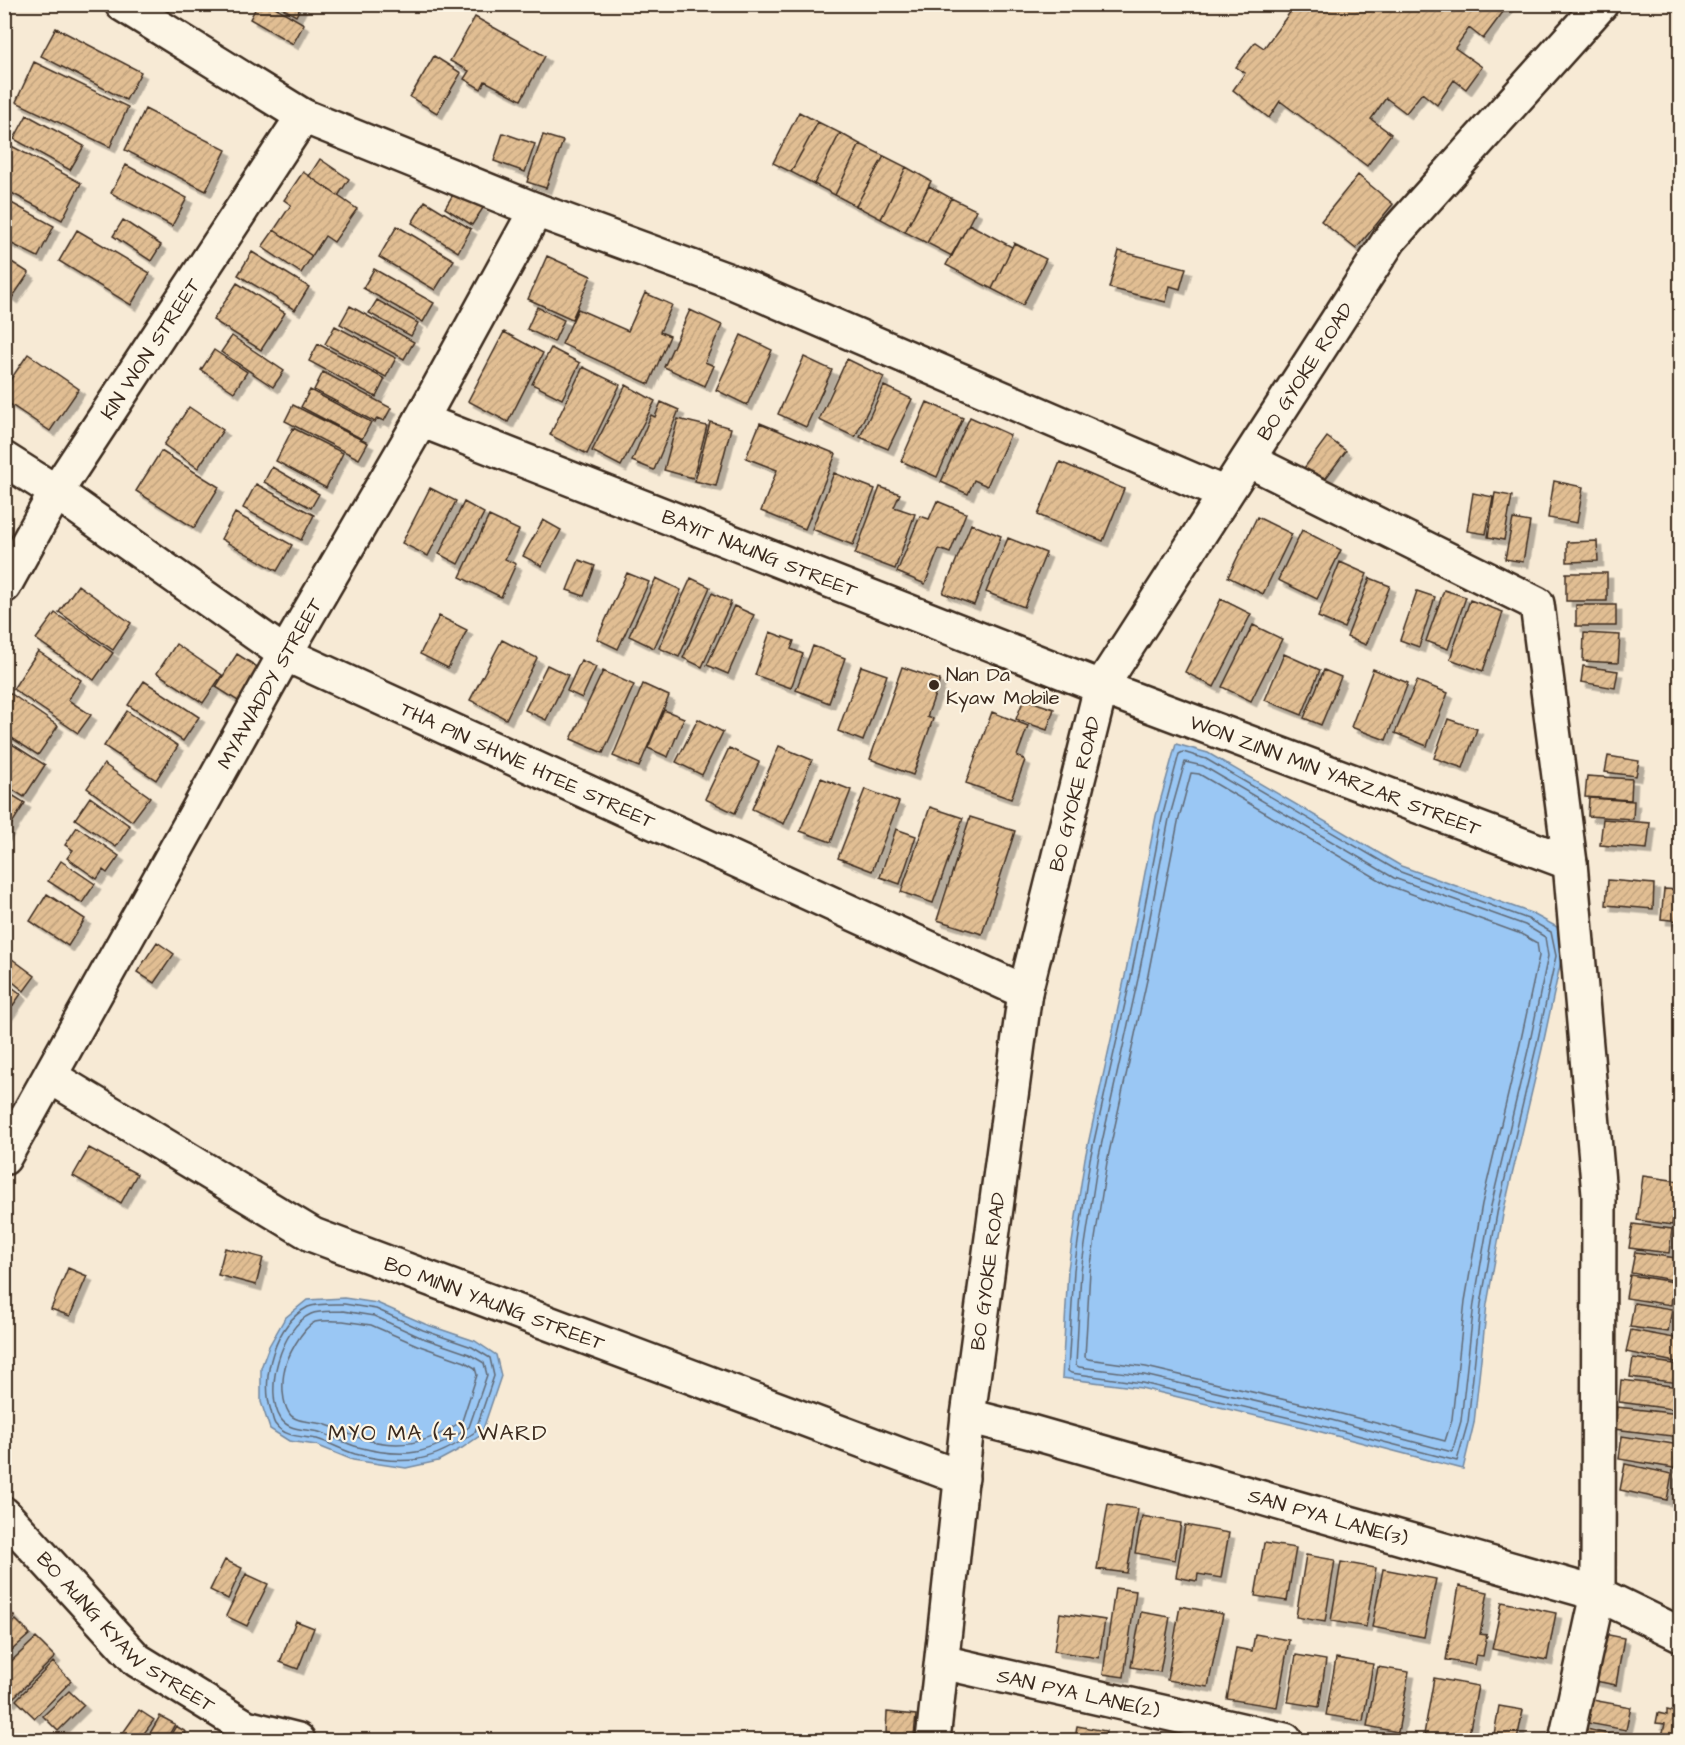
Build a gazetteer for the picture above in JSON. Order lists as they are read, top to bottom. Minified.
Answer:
{"streets":{"street":["KIN WON STREET","BO GYOKE ROAD","BAYIT NAUNG STREET","MYAWADDY STREET","THA PIN SHWE HTEE STREET","WON ZINN MIN YARZAR STREET","BO MINN YAUNG STREET","SAN PYA LANE(3)","BO AUNG KYAW STREET","SAN PYA LANE(2)"]},"crossings":[["KIN WON STREET","THA PIN SHWE HTEE STREET"],["BO GYOKE ROAD","BAYIT NAUNG STREET"],["BO GYOKE ROAD","THA PIN SHWE HTEE STREET"],["BO GYOKE ROAD","WON ZINN MIN YARZAR STREET"],["BO GYOKE ROAD","BO MINN YAUNG STREET"],["BO GYOKE ROAD","SAN PYA LANE(3)"],["BO GYOKE ROAD","SAN PYA LANE(2)"],["BAYIT NAUNG STREET","MYAWADDY STREET"],["BAYIT NAUNG STREET","WON ZINN MIN YARZAR STREET"],["MYAWADDY STREET","THA PIN SHWE HTEE STREET"],["MYAWADDY STREET","BO MINN YAUNG STREET"]],"districts":["MYO MA (4) WARD"],"places":["Nan Da Kyaw Mobile"]}
